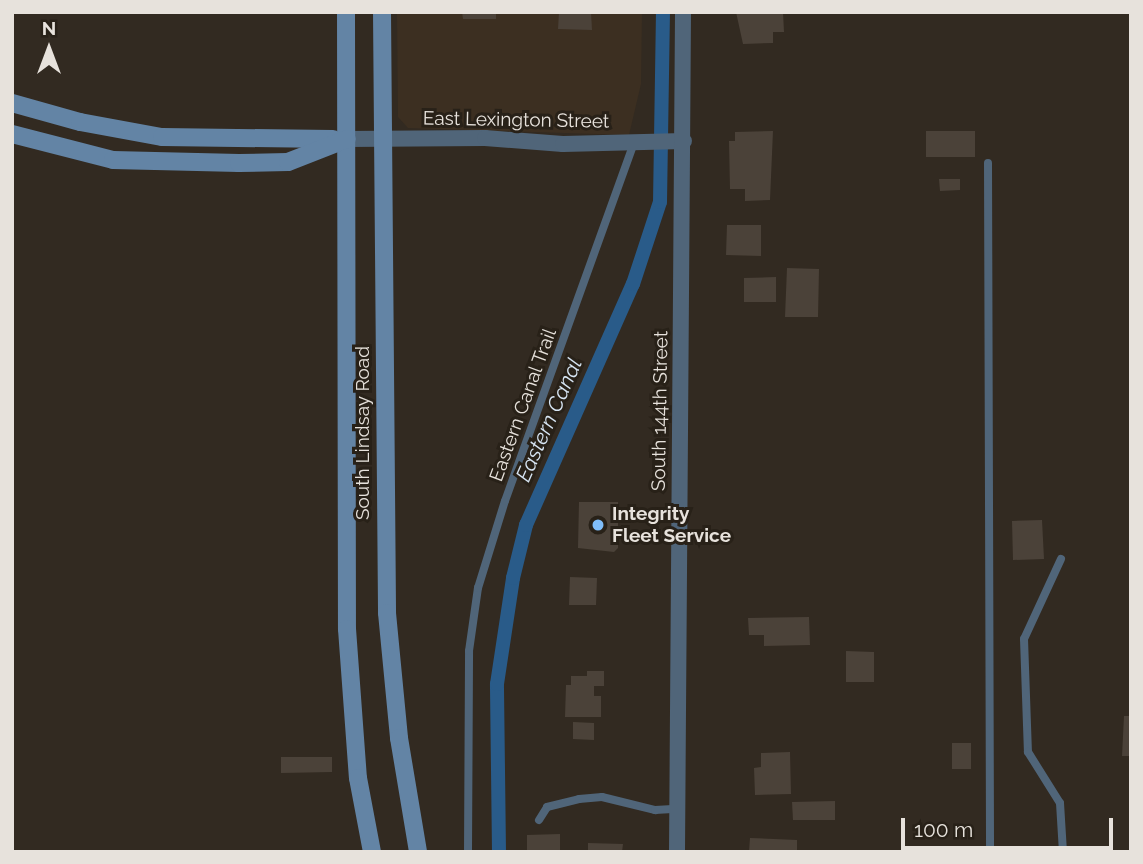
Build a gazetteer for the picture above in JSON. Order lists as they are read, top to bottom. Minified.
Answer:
{"streets":{"main road":["South Lindsay Road"],"street":["East Lexington Street","South 144th Street"],"lane":["Eastern Canal Trail"]},"crossings":[["East Lexington Street","Eastern Canal Trail"],["East Lexington Street","South 144th Street"],["East Lexington Street","South Lindsay Road"]],"water":["Eastern Canal"],"places":["Integrity Fleet Service"],"scale_bar":"100 m","north":"top"}
